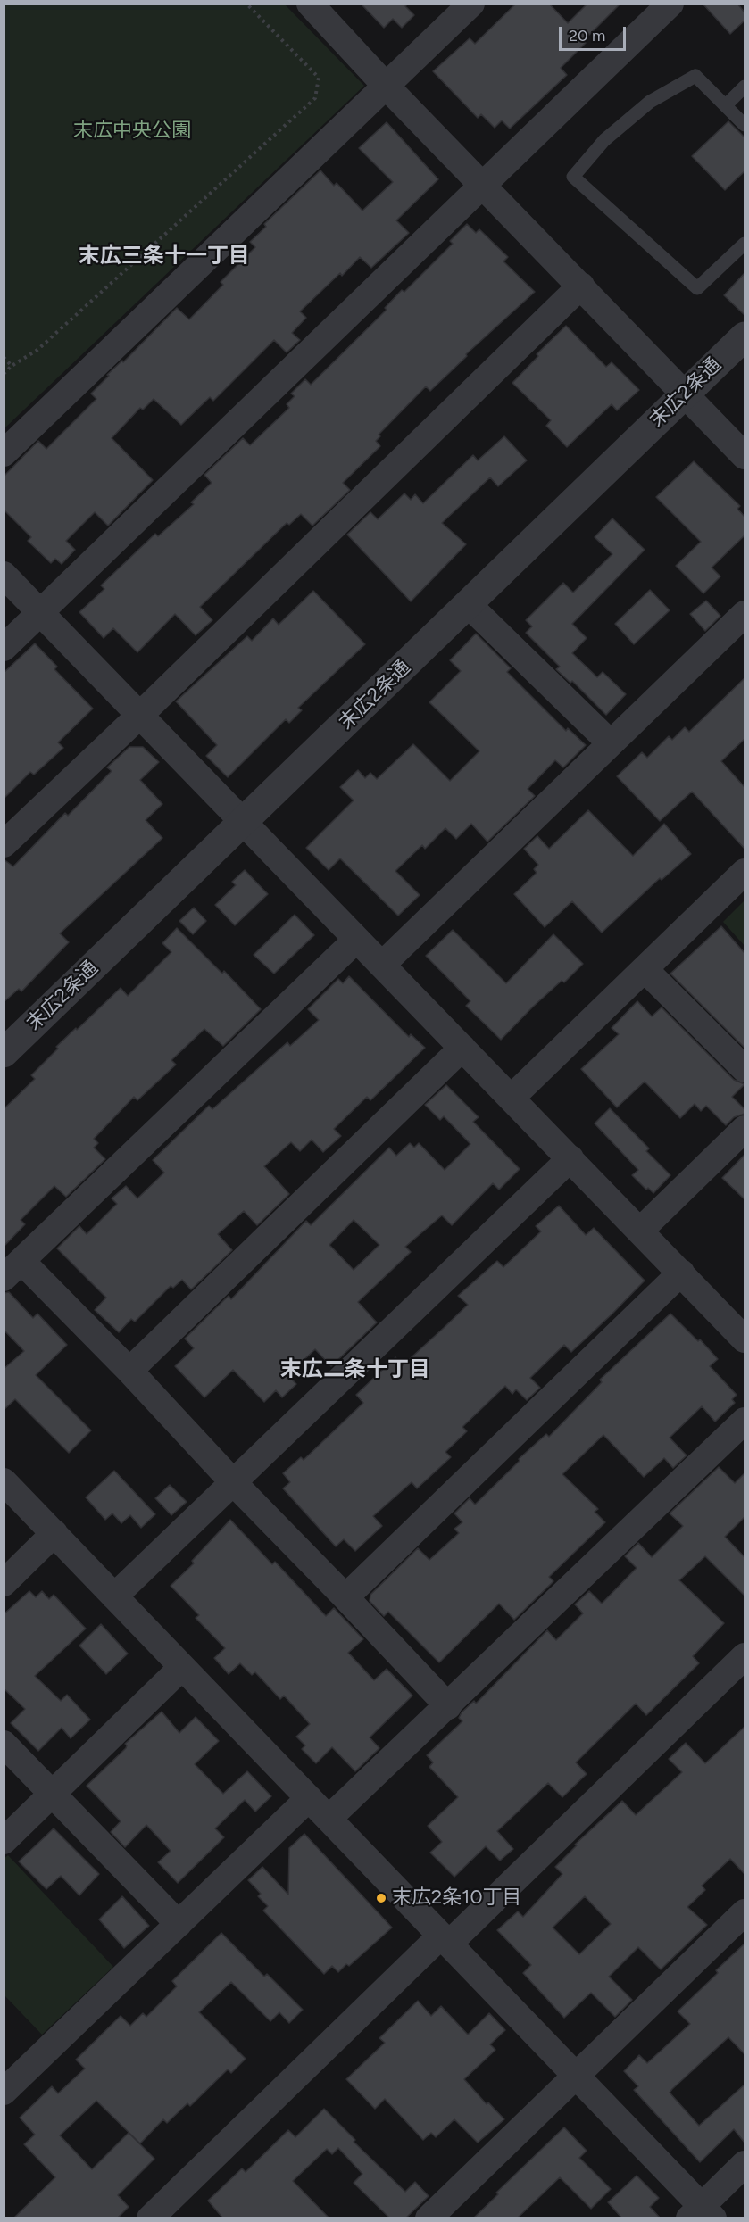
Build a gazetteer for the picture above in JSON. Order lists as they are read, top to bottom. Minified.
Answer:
{"streets":{"street":["末広2条通"]},"districts":["末広三条十一丁目","末広二条十丁目"],"parks":["末広中央公園"],"places":["末広2条10丁目"],"scale_bar":"20 m"}
